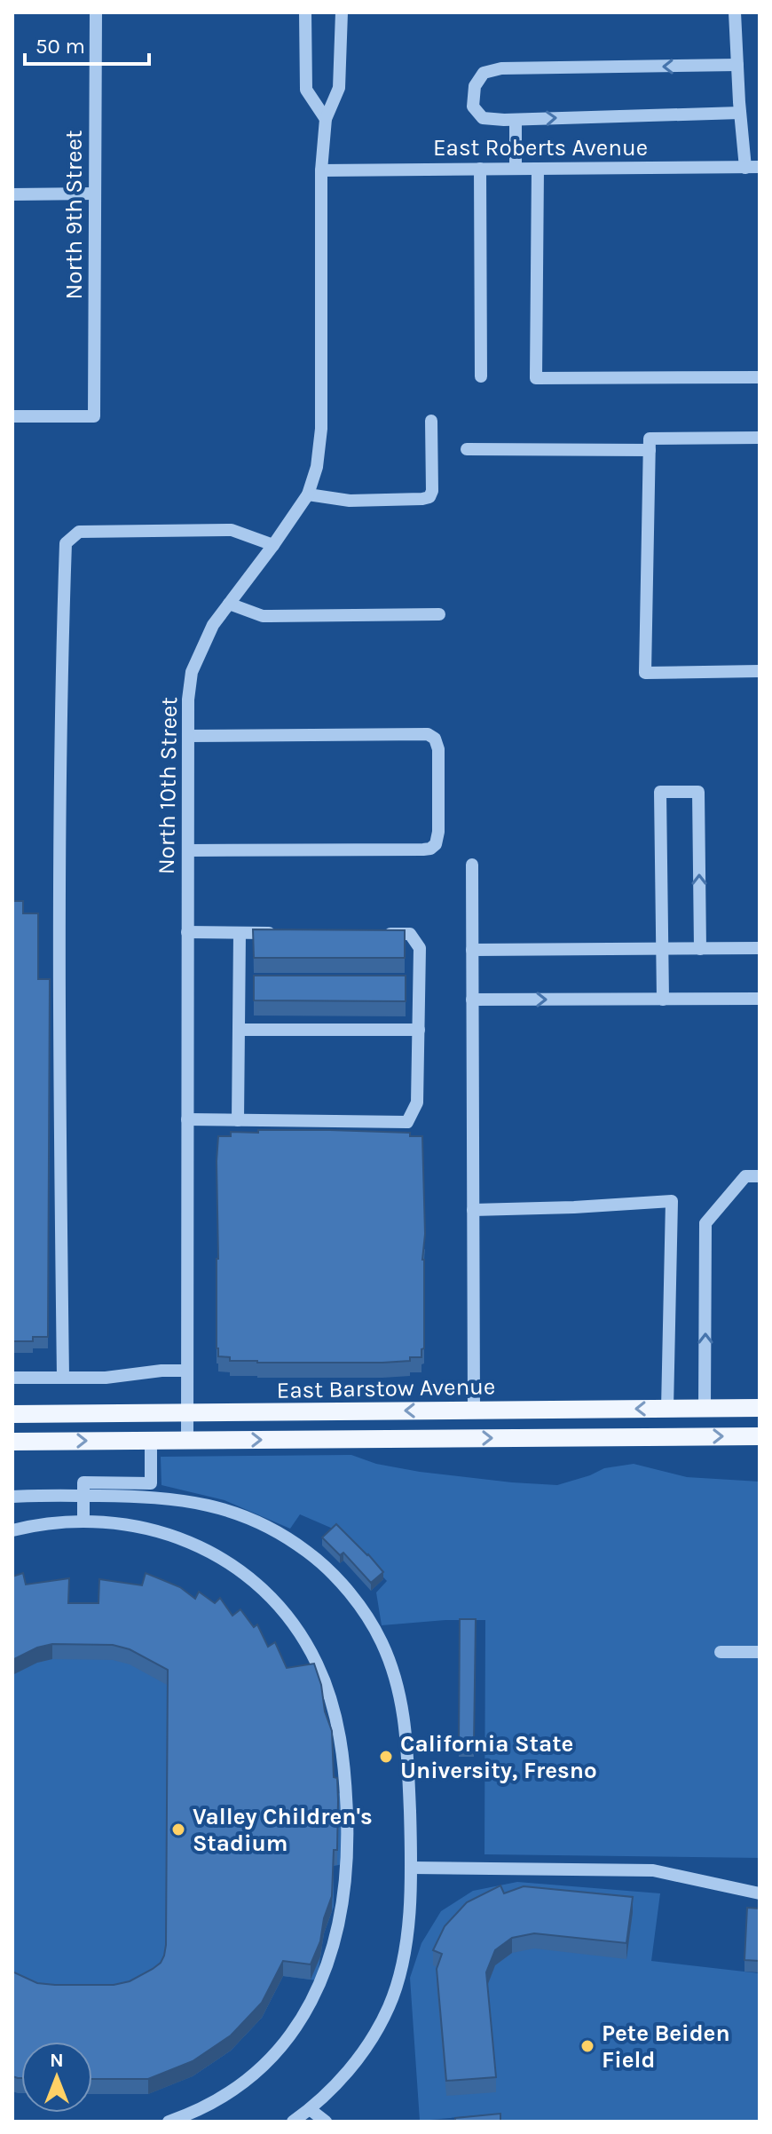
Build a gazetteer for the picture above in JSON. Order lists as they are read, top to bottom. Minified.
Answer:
{"streets":{"main road":["East Barstow Avenue"],"street":["East Roberts Avenue","North 9th Street","North 10th Street"]},"crossings":[["East Roberts Avenue","North 10th Street"],["North 10th Street","East Barstow Avenue"]],"places":["California State University, Fresno","Valley Children's Stadium","Pete Beiden Field"],"scale_bar":"50 m","north":"top"}
